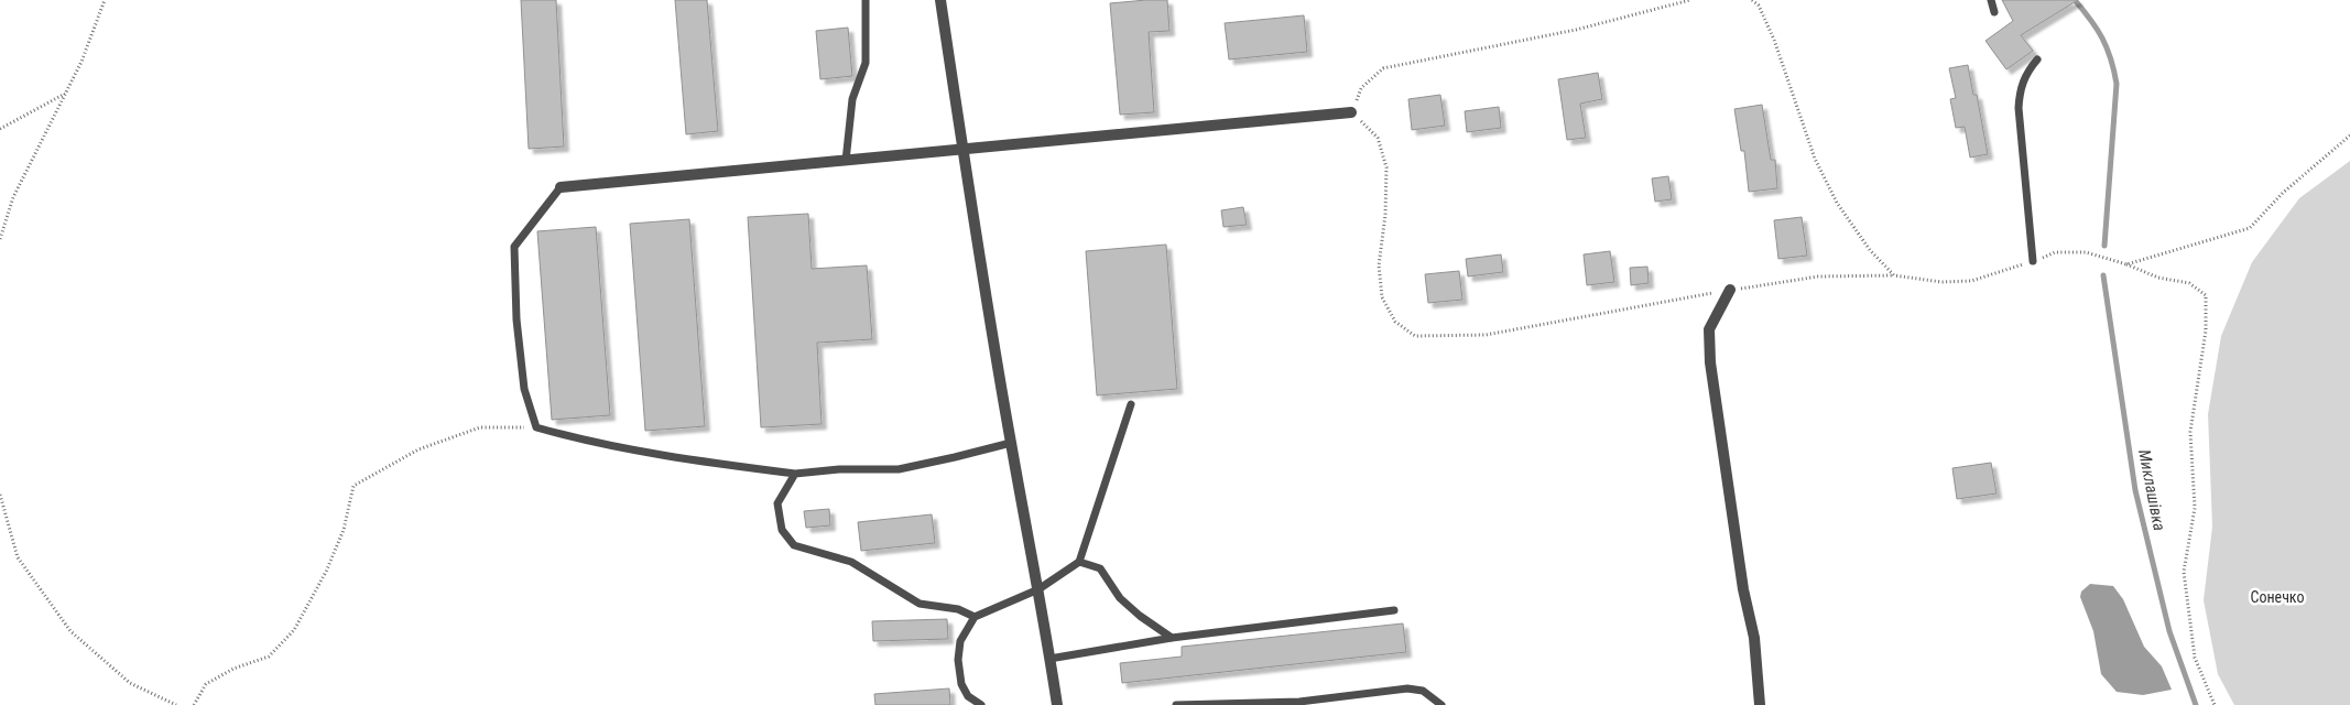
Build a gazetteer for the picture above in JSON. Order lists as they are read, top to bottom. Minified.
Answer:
{"water":["Миклашівка"],"parks":["Сонечко"]}
